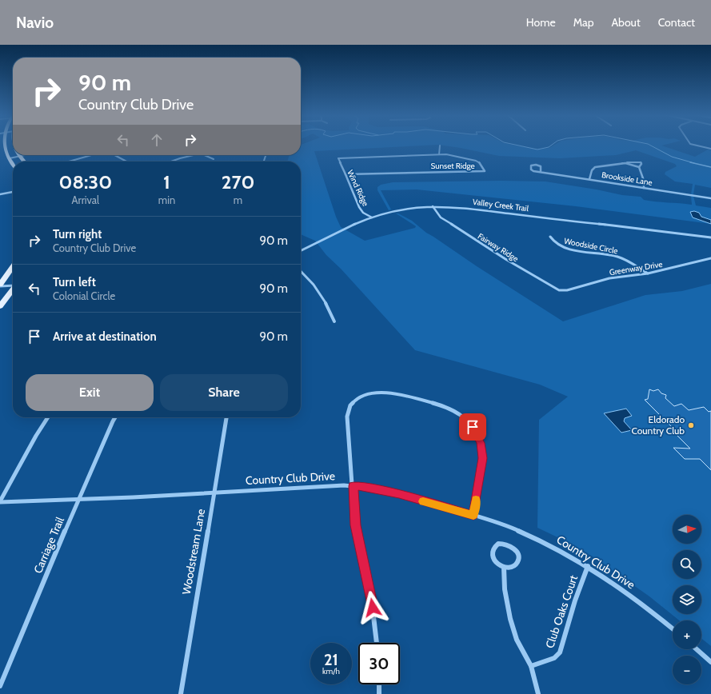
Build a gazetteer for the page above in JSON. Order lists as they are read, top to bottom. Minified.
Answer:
{"streets":{"street":["Sunset Ridge","Brookside Lane","Wind Ridge","Valley Creek Trail","Woodside Circle","Fairway Ridge","Greenway Drive","Country Club Drive","Carriage Trail","Woodstream Lane","Club Oaks Court"]},"crossings":[["Sunset Ridge","Wind Ridge"],["Wind Ridge","Valley Creek Trail"],["Valley Creek Trail","Fairway Ridge"],["Woodside Circle","Greenway Drive"],["Fairway Ridge","Greenway Drive"],["Country Club Drive","Carriage Trail"],["Country Club Drive","Woodstream Lane"],["Country Club Drive","Club Oaks Court"]],"places":["Eldorado Country Club"],"north":"right","page":{"header":"Navio","nav":["Home","Map","About","Contact"],"turn":["90 m","Country Club Drive"],"eta":["08:30","Arrival","1","min","270","m"],"list":[{"name":"Turn right","note":"Country Club Drive","value":"90 m"},{"name":"Turn left","note":"Colonial Circle","value":"90 m"},{"name":"Arrive at destination","value":"90 m"}],"buttons":["Exit","Share"],"map_buttons":["+","−"],"speed":"21 km/h","limit":"30"}}
